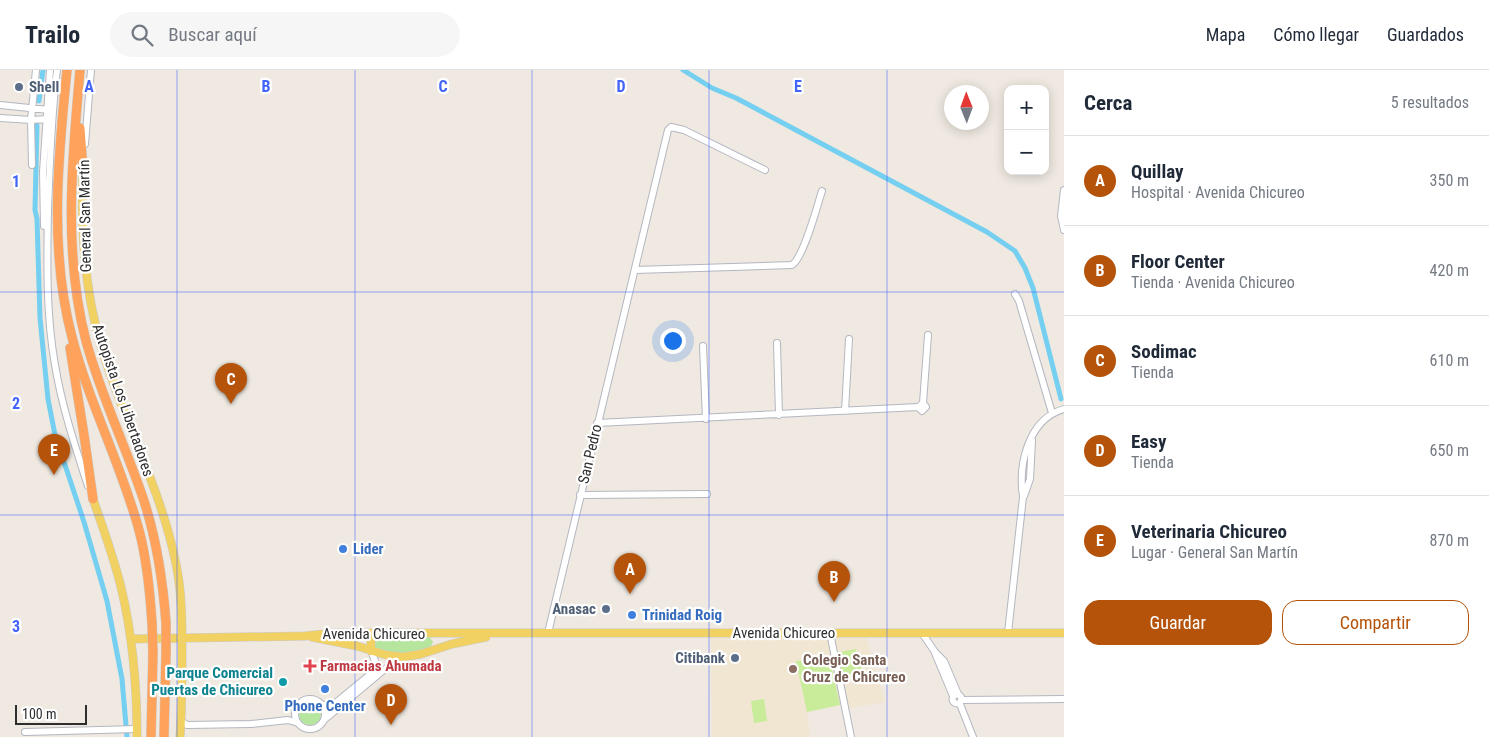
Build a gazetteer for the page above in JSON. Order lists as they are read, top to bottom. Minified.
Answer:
{"streets":{"highway":["Autopista Los Libertadores"],"main road":["General San Martín","Avenida Chicureo"],"street":["San Pedro"]},"crossings":[["General San Martín","Avenida Chicureo"],["San Pedro","Avenida Chicureo"]],"places":{"other":["Shell","Lider","Anasac","Trinidad Roig","Citibank","Colegio Santa Cruz de Chicureo","Parque Comercial Puertas de Chicureo","Phone Center"],"health":["Farmacias Ahumada"]},"scale_bar":"100 m","north":"top","page":{"header":"Trailo","search":"Buscar aquí","nav":["Mapa","Cómo llegar","Guardados"],"heading":["Cerca","5 resultados"],"map_buttons":["+","−"],"list":[{"mark":"A","name":"Quillay","note":"Hospital · Avenida Chicureo","value":"350 m"},{"mark":"B","name":"Floor Center","note":"Tienda · Avenida Chicureo","value":"420 m"},{"mark":"C","name":"Sodimac","note":"Tienda","value":"610 m"},{"mark":"D","name":"Easy","note":"Tienda","value":"650 m"},{"mark":"E","name":"Veterinaria Chicureo","note":"Lugar · General San Martín","value":"870 m"}],"pins":["C","E","A","B","D"],"buttons":["Guardar","Compartir"],"scale":"100 m"},"grid":{"columns":["A","B","C","D","E"],"rows":["1","2","3"]}}
